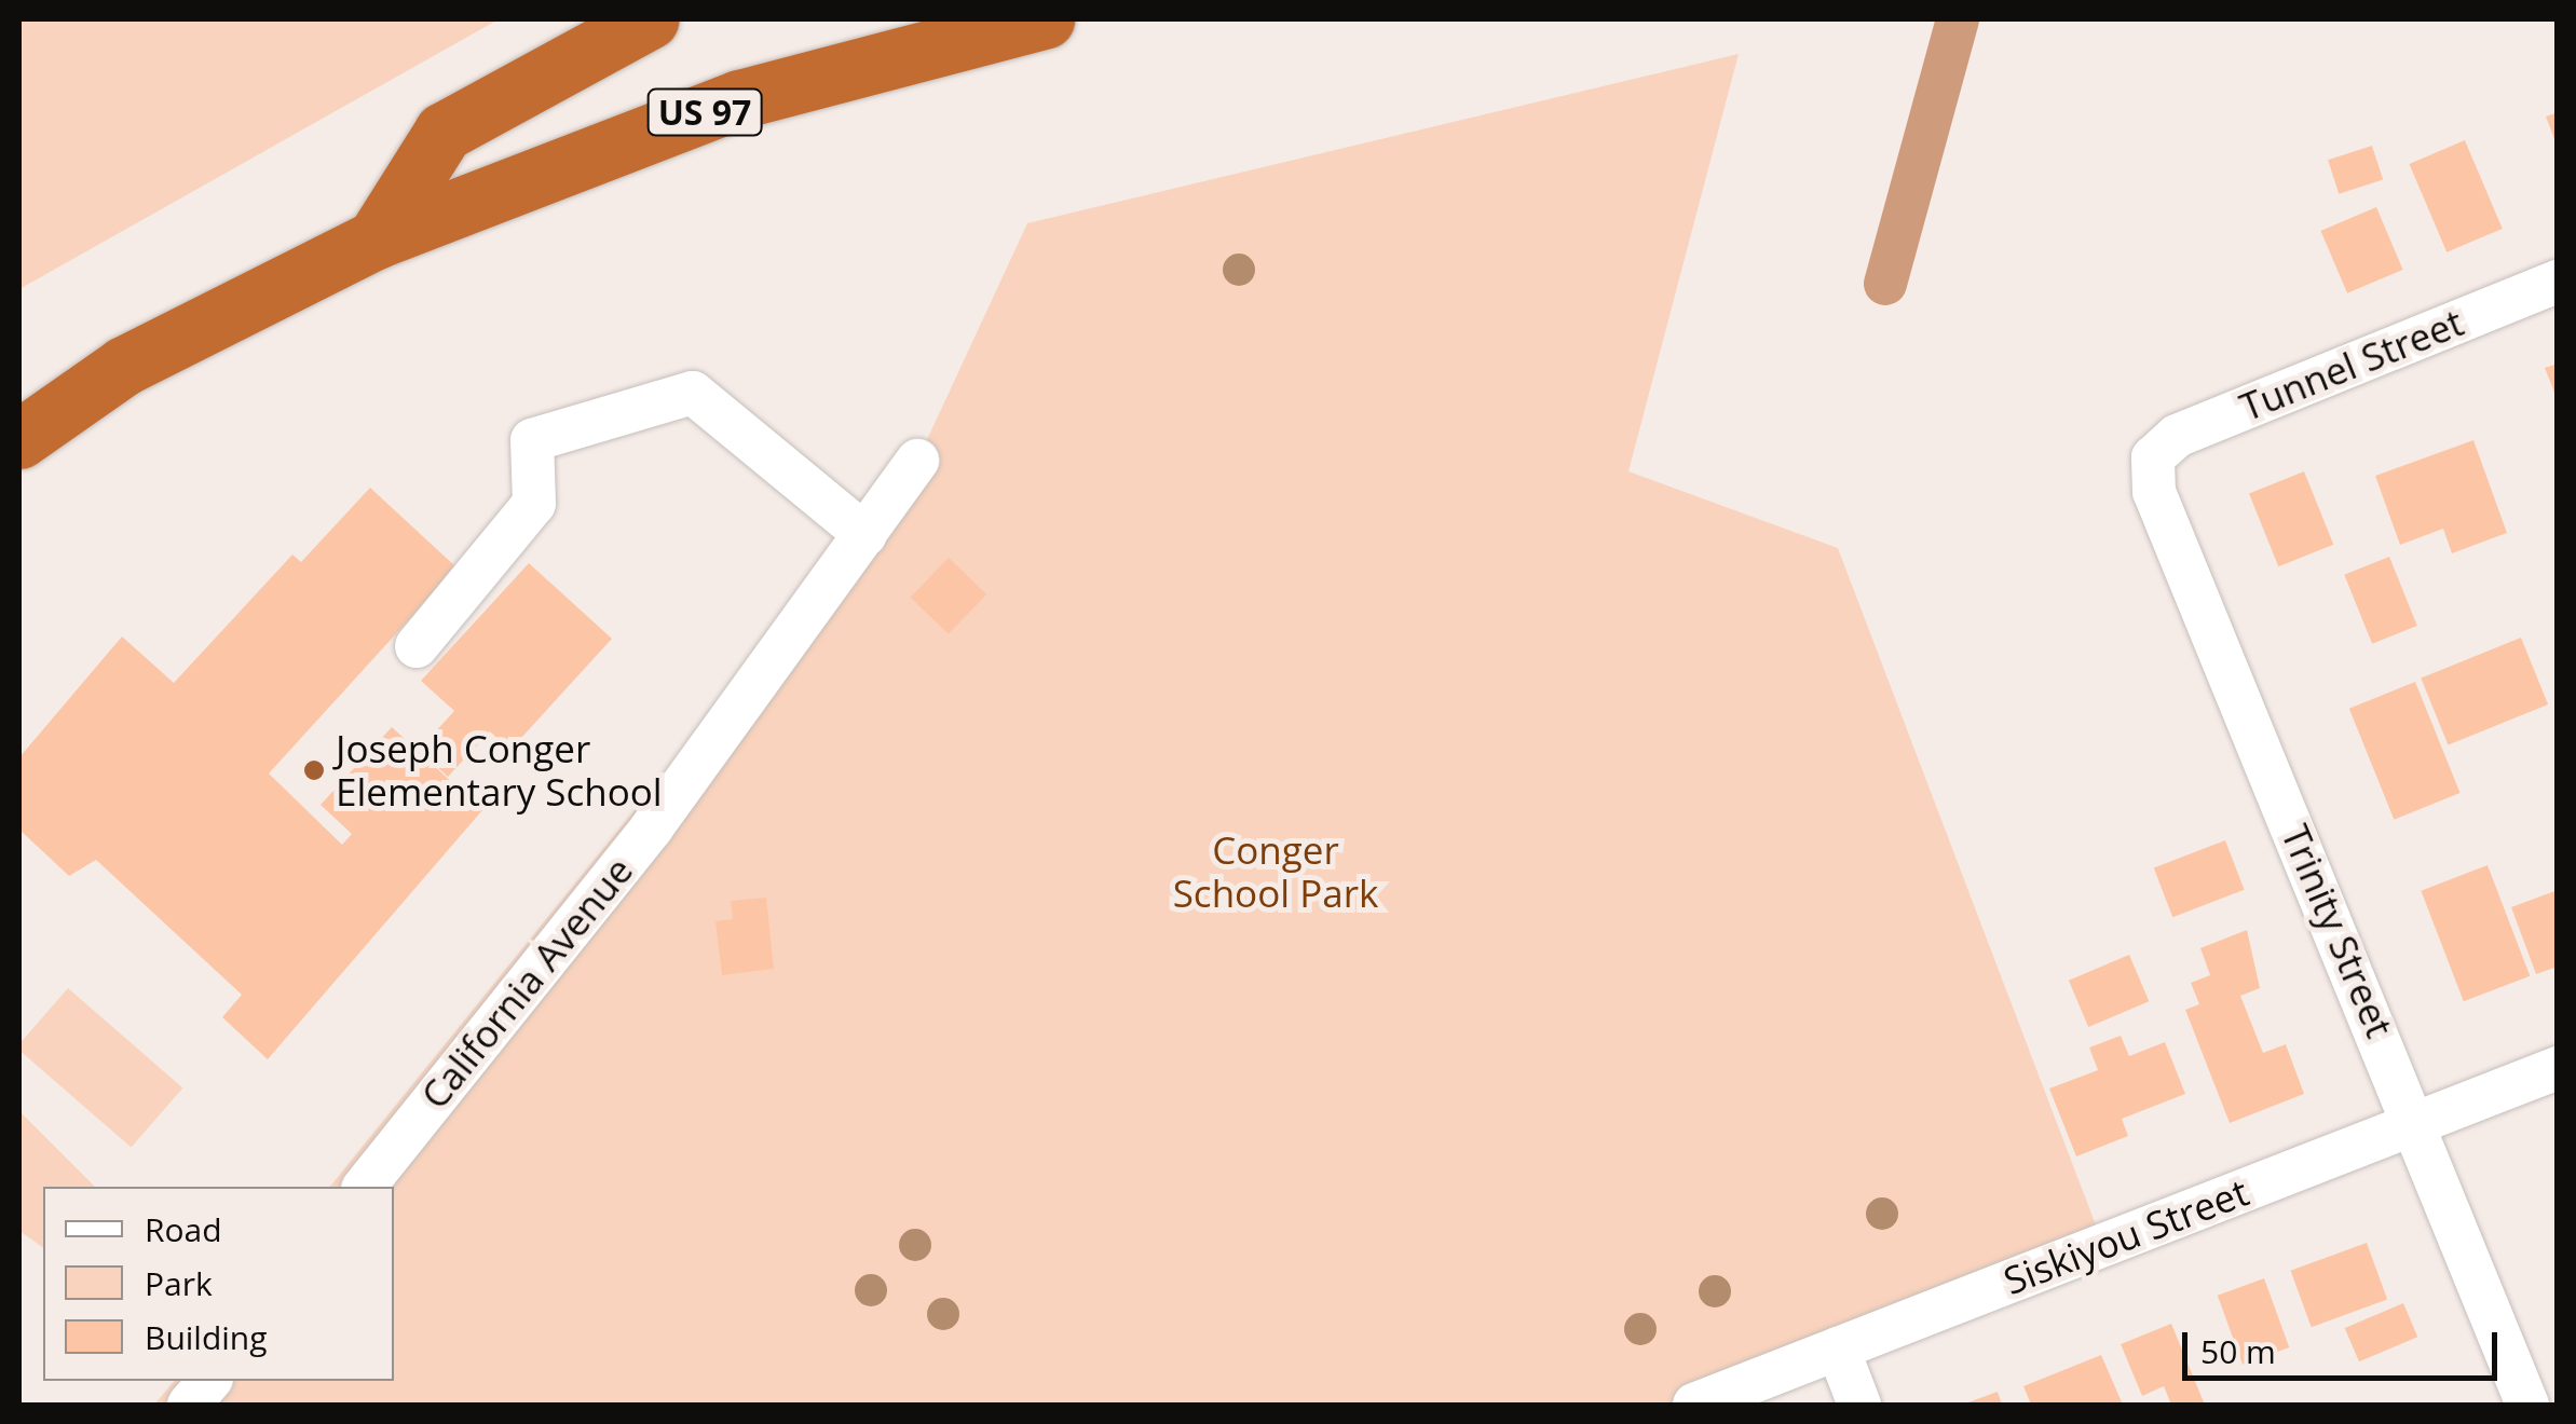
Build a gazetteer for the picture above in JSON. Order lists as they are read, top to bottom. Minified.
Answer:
{"streets":{"highway":["US 97"],"street":["Tunnel Street","Trinity Street","California Avenue","Siskiyou Street"]},"crossings":[["Tunnel Street","Trinity Street"],["Trinity Street","Siskiyou Street"]],"parks":["Conger School Park"],"places":["Joseph Conger Elementary School"],"legend":["Road","Park","Building"],"scale_bar":"50 m"}
